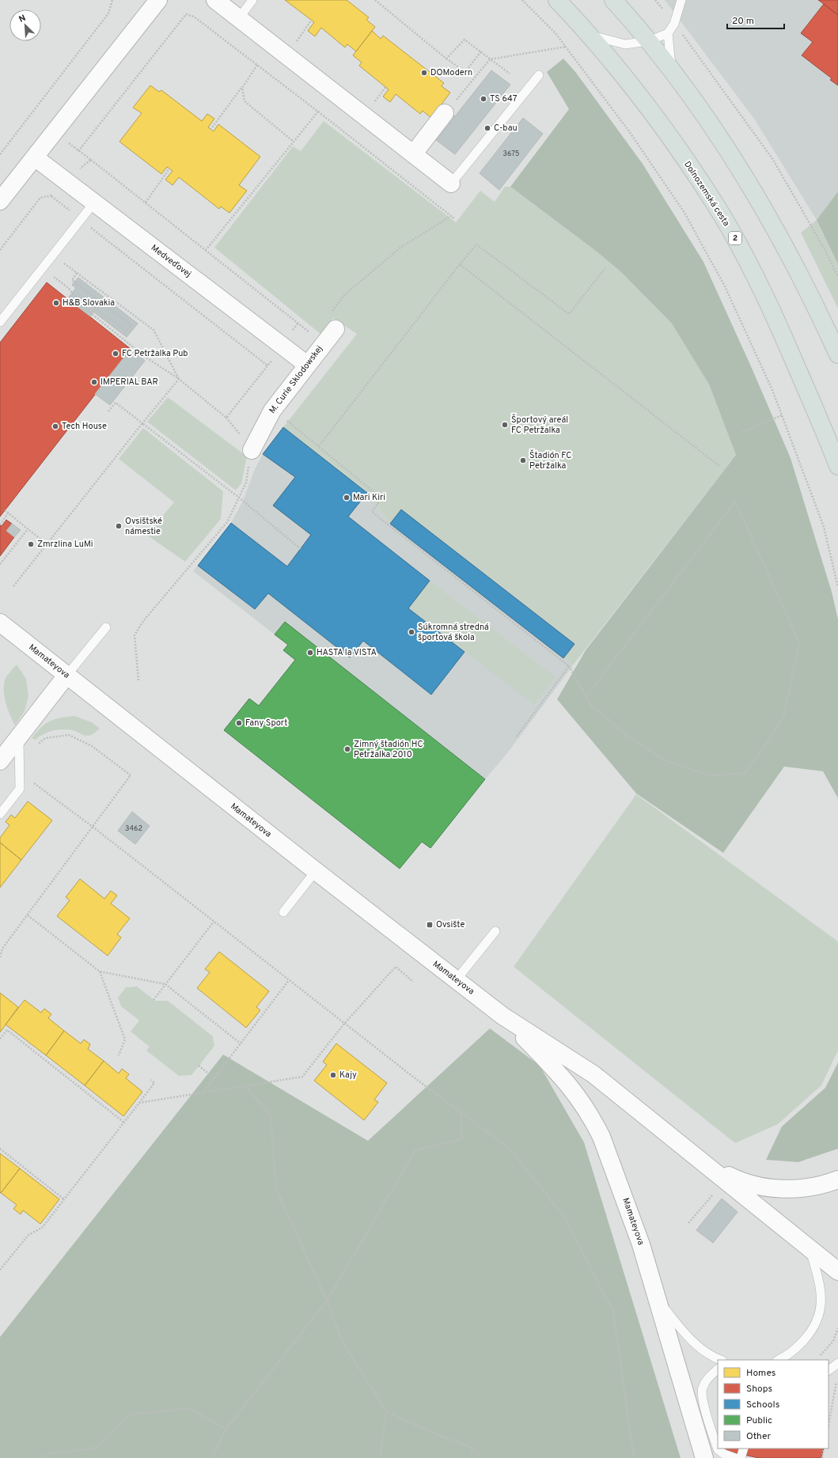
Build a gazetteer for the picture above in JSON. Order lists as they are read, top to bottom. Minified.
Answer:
{"streets":{"main road":["Dolnozemská cesta","2"],"street":["Medveďovej","M. Curie Sklodowskej","Mamateyova"]},"crossings":[["Medveďovej","M. Curie Sklodowskej"]],"places":{"other":["DOModern","TS 647","C-bau","H&B Slovakia","FC Petržalka Pub","IMPERIAL BAR","Športový areál FC Petržalka","Tech House","Štadión FC Petržalka","Mari Kiri","Ovsištské námestie","Zmrzlina LuMi","Súkromná stredná športová škola","HASTA la VISTA","Fany Sport","Zimný štadión HC Petržalka 2010","Kajy"],"transit":["Ovsište"]},"house_numbers":["3675","3462"],"legend":["Homes","Shops","Schools","Public","Other"],"scale_bar":"20 m","north":"top left"}
